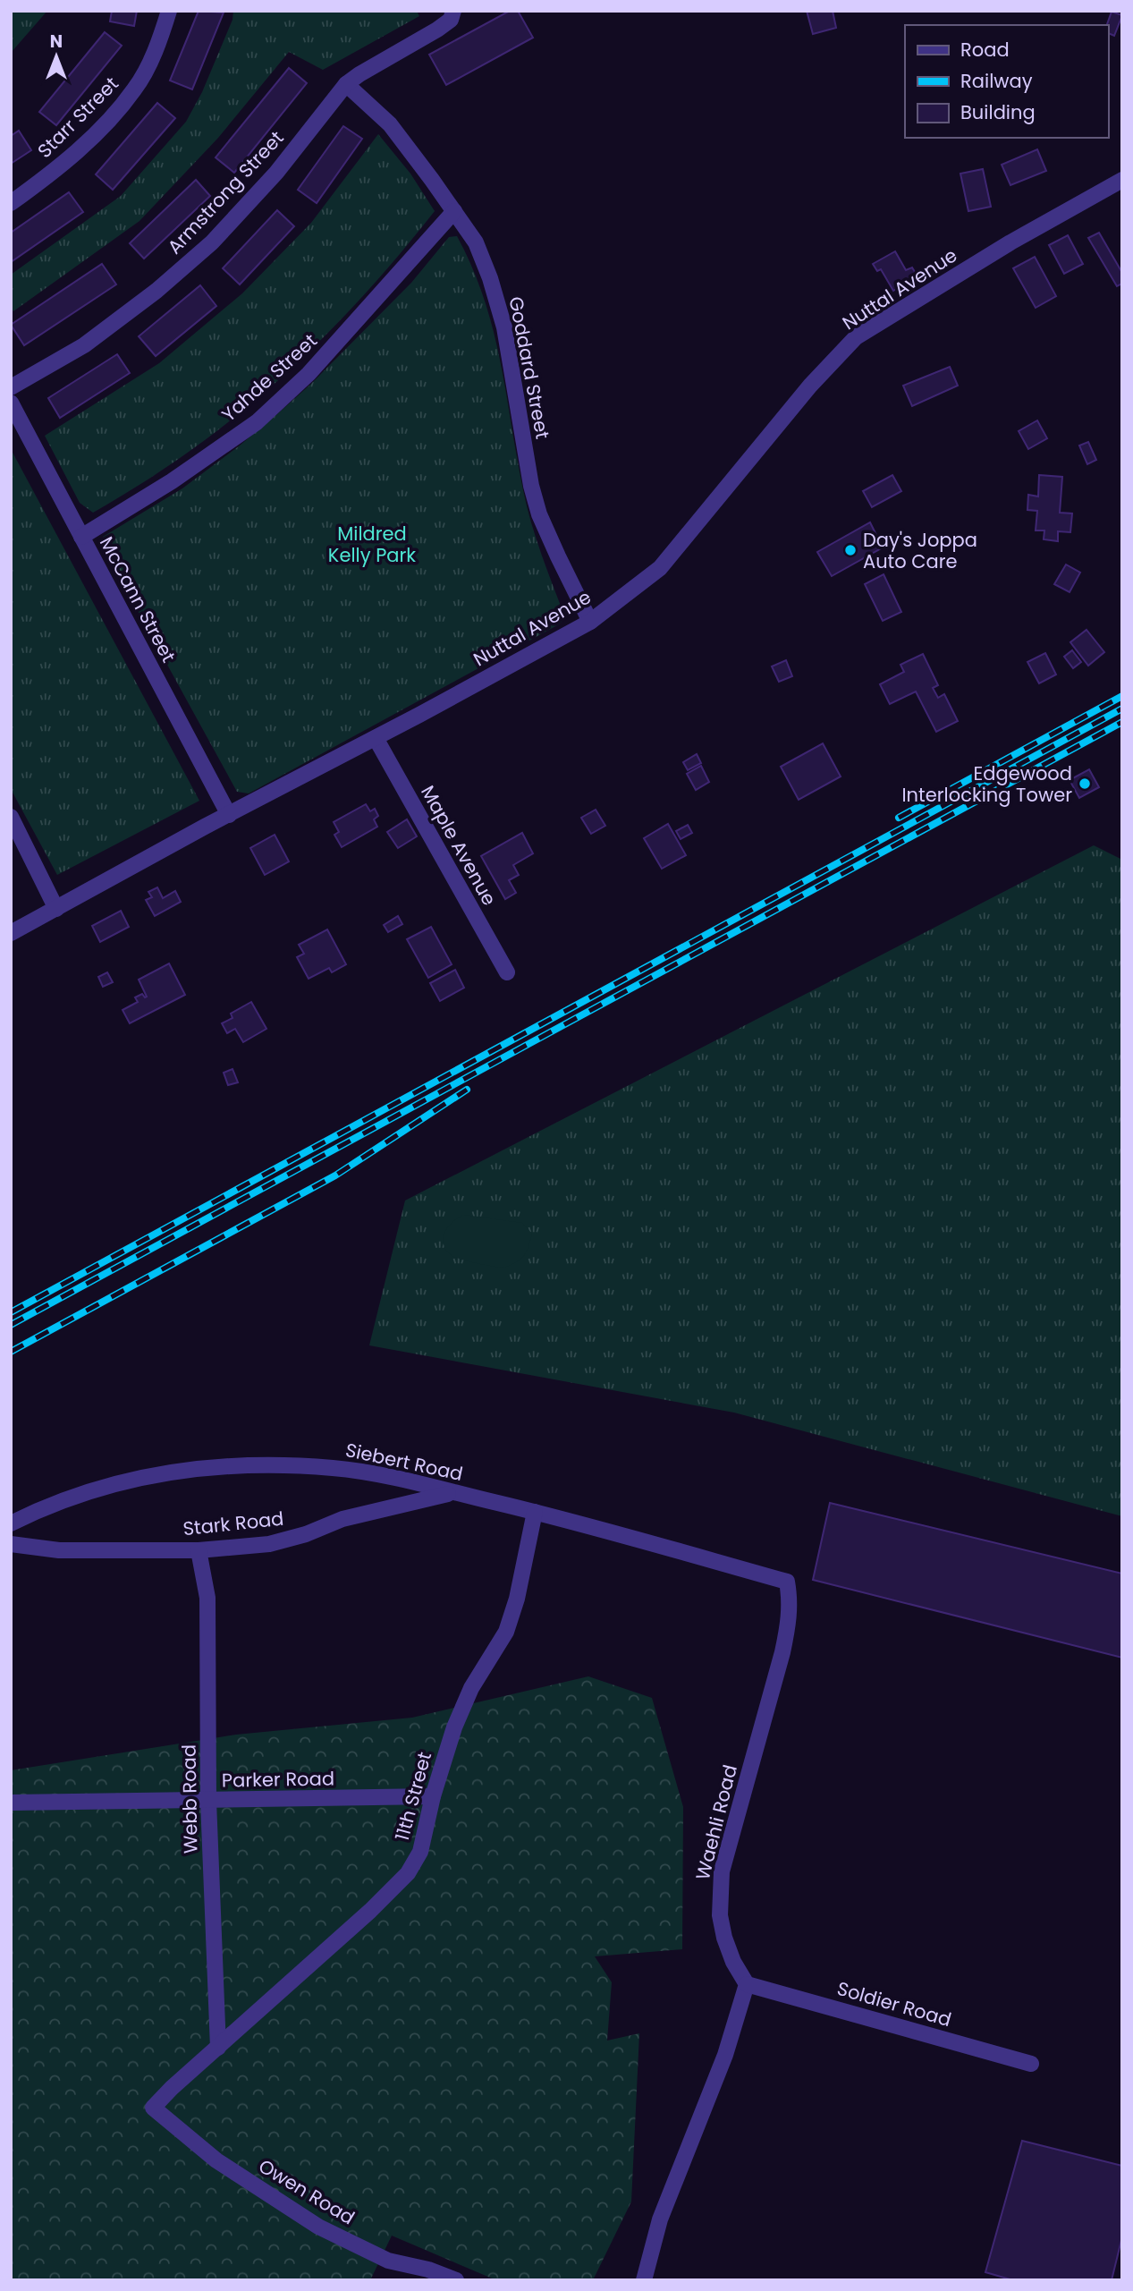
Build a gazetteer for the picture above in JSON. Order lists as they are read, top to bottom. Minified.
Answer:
{"streets":{"street":["Starr Street","Armstrong Street","Nuttal Avenue","Goddard Street","Yahde Street","McCann Street","Maple Avenue","Siebert Road","Stark Road","Parker Road","11th Street","Webb Road","Waehli Road","Soldier Road","Owen Road"]},"crossings":[["Armstrong Street","Goddard Street"],["Nuttal Avenue","Goddard Street"],["Nuttal Avenue","McCann Street"],["Nuttal Avenue","Maple Avenue"],["Goddard Street","Yahde Street"],["Yahde Street","McCann Street"],["Siebert Road","Stark Road"],["Siebert Road","11th Street"],["Siebert Road","Waehli Road"],["Stark Road","Webb Road"],["Parker Road","11th Street"],["Parker Road","Webb Road"],["11th Street","Webb Road"],["11th Street","Owen Road"],["Waehli Road","Soldier Road"]],"parks":["Mildred Kelly Park"],"places":["Day's Joppa Auto Care","Edgewood Interlocking Tower"],"legend":["Road","Railway","Building"],"north":"top"}
